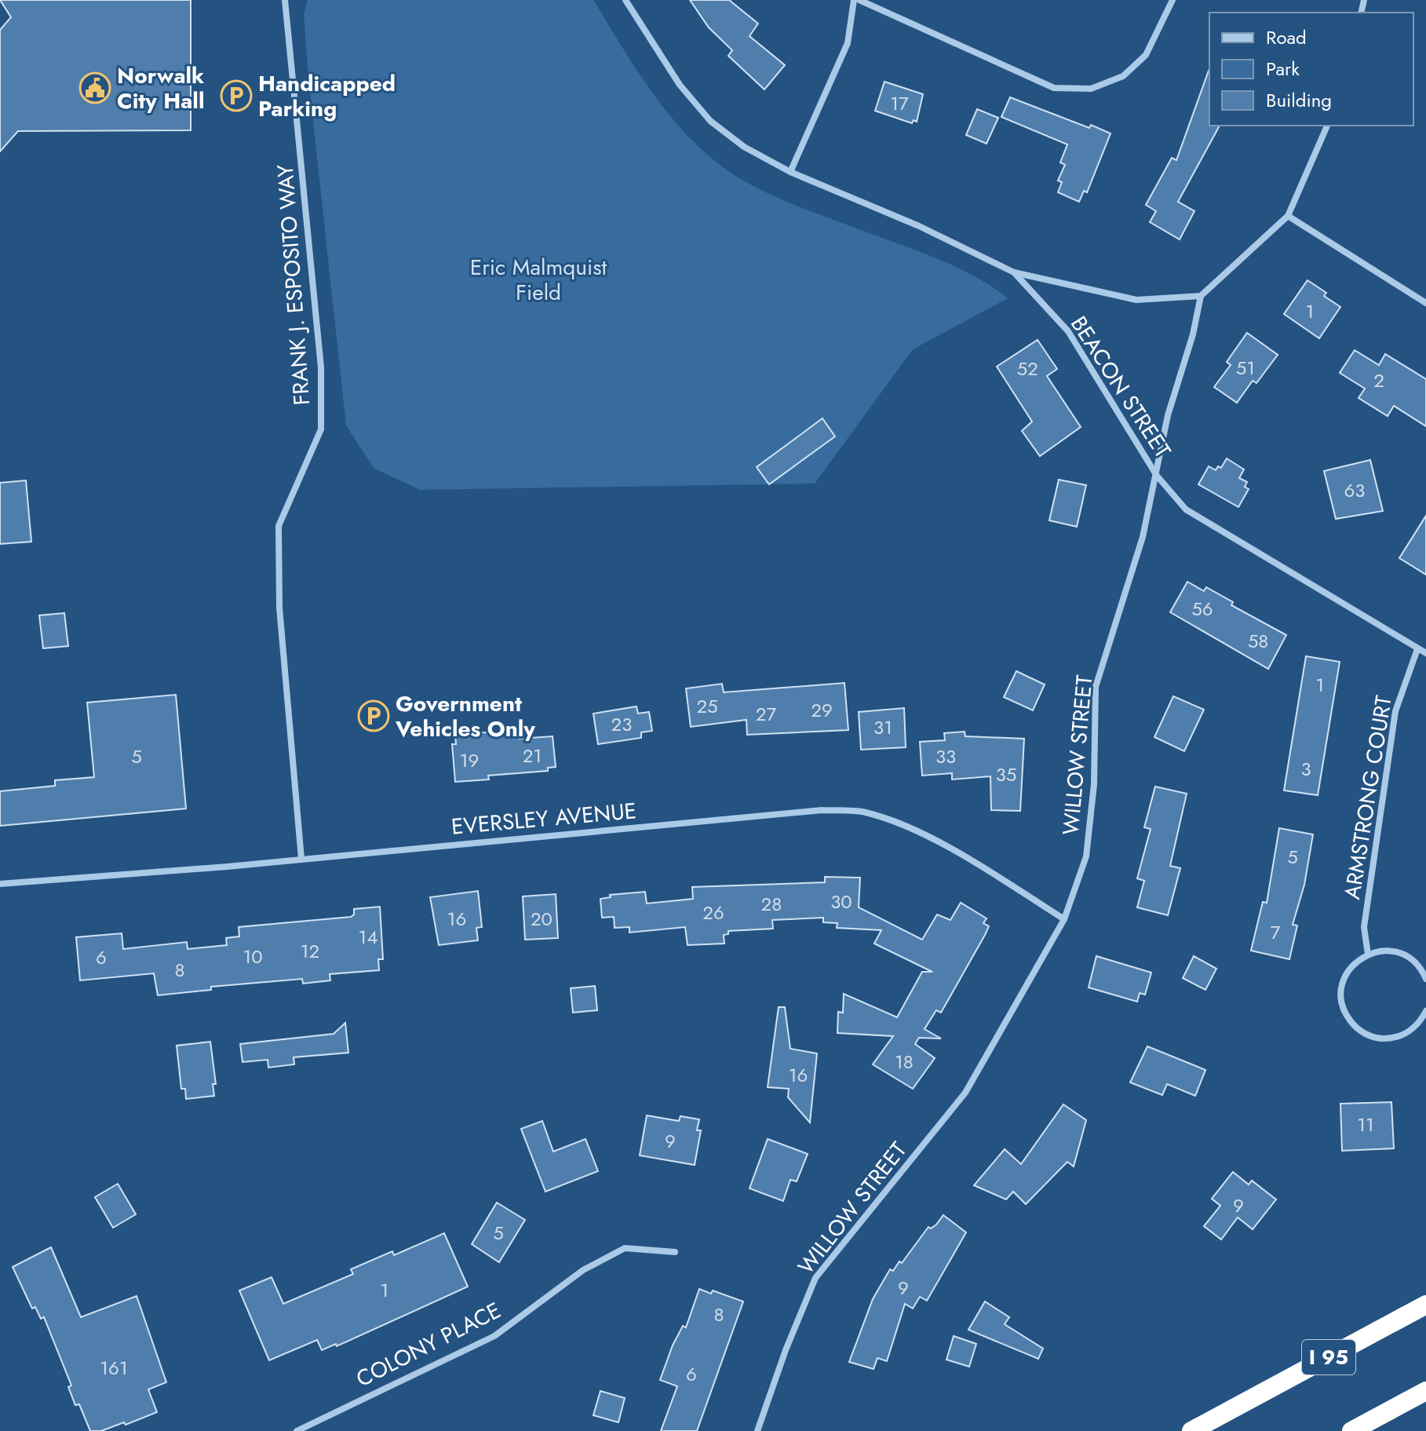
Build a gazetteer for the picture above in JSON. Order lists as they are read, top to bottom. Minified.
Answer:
{"streets":{"highway":["I 95"],"street":["FRANK J. ESPOSITO WAY","BEACON STREET","WILLOW STREET","ARMSTRONG COURT","EVERSLEY AVENUE","COLONY PLACE"]},"crossings":[["FRANK J. ESPOSITO WAY","EVERSLEY AVENUE"],["BEACON STREET","WILLOW STREET"],["BEACON STREET","ARMSTRONG COURT"],["WILLOW STREET","EVERSLEY AVENUE"]],"parks":["Eric Malmquist Field"],"places":{"public building":["Norwalk City Hall"],"parking":["Handicapped Parking","Government Vehicles Only"]},"house_numbers":["17","1","51","52","2","63","56","58","1","25","29","27","23","31","21","5","33","19","3","35","5","30","28","26","16","20","7","14","12","10","6","8","18","16","11","9","9","5","9","1","8","161","6"],"legend":["Road","Park","Building"]}
